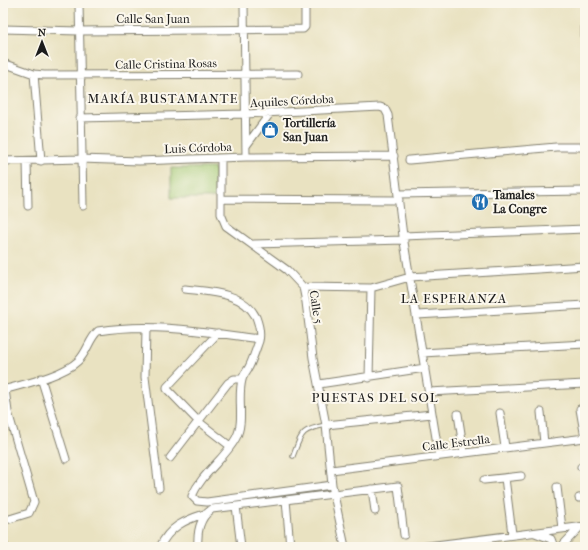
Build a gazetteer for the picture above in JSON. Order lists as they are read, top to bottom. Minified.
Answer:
{"streets":{"street":["Calle San Juan","Calle Cristina Rosas","Aquiles Córdoba","Luis Córdoba","Calle 5","Calle Estrella"]},"crossings":[["Aquiles Córdoba","Luis Córdoba"],["Luis Córdoba","Calle 5"],["Calle 5","Calle Estrella"]],"districts":["MARÍA BUSTAMANTE","LA ESPERANZA","PUESTAS DEL SOL"],"places":{"shop":["Tortillería San Juan"],"restaurant":["Tamales La Congre"]},"north":"top"}
